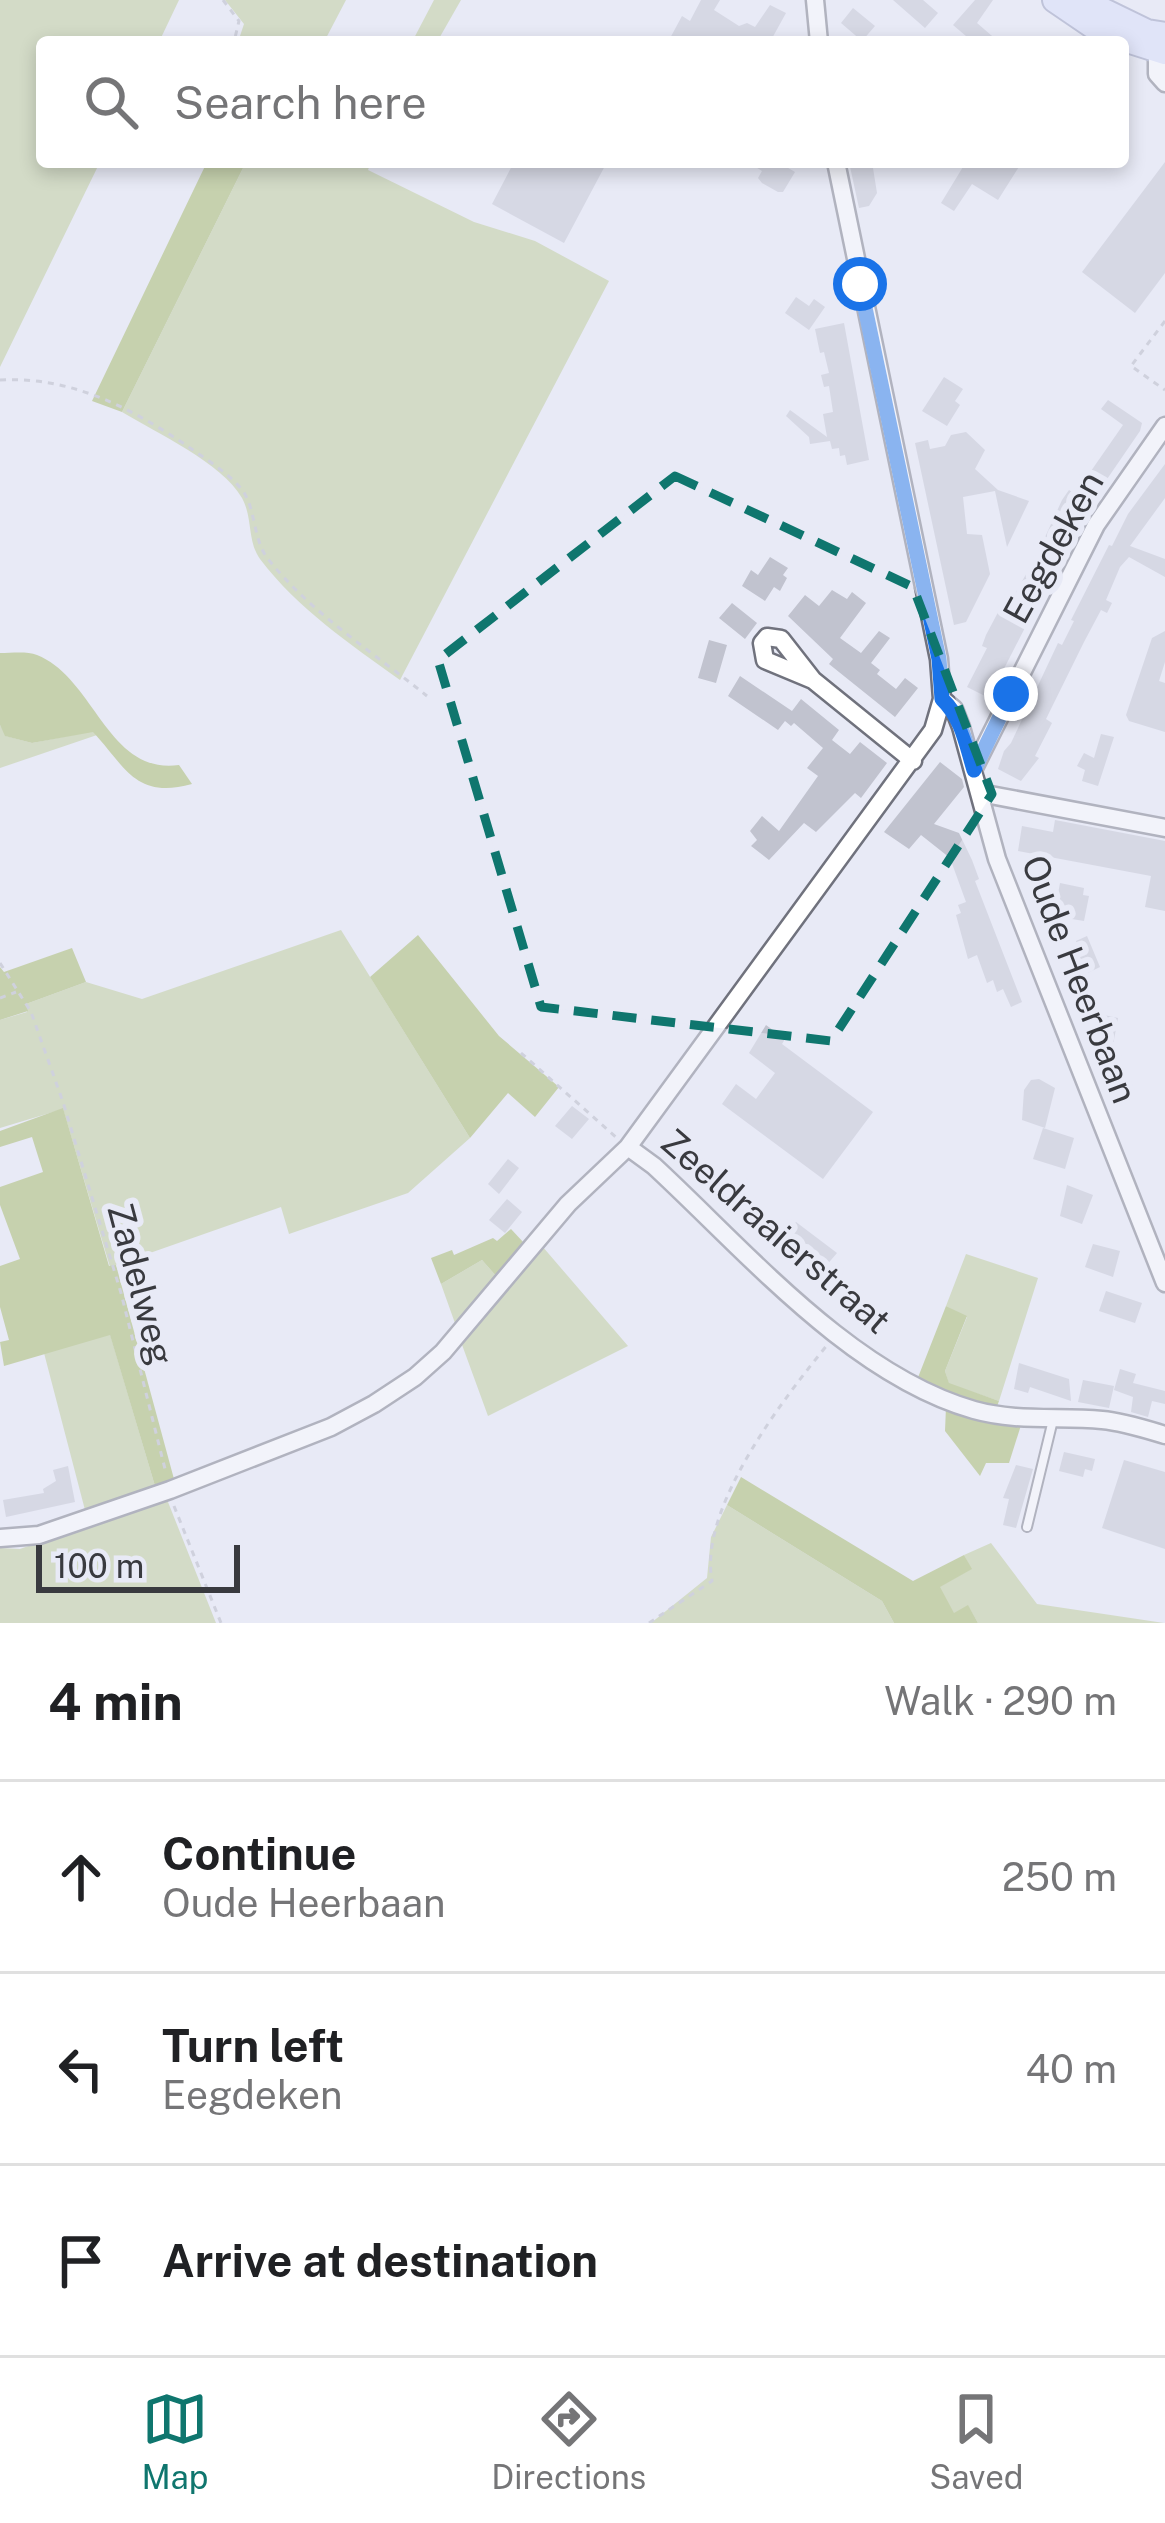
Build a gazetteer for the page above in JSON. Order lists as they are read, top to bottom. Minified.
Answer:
{"streets":{"street":["Eegdeken","Oude Heerbaan","Zeeldraaierstraat"],"path":["Zadelweg"]},"crossings":[["Eegdeken","Oude Heerbaan"],["Zeeldraaierstraat","Zadelweg"]],"scale_bar":"100 m","page":{"search":"Search here","scale":"100 m","heading":["4 min","Walk · 290 m"],"list":[["Continue","Oude Heerbaan","250 m"],["Turn left","Eegdeken","40 m"],"Arrive at destination"],"nav":["Map","Directions","Saved"]}}
